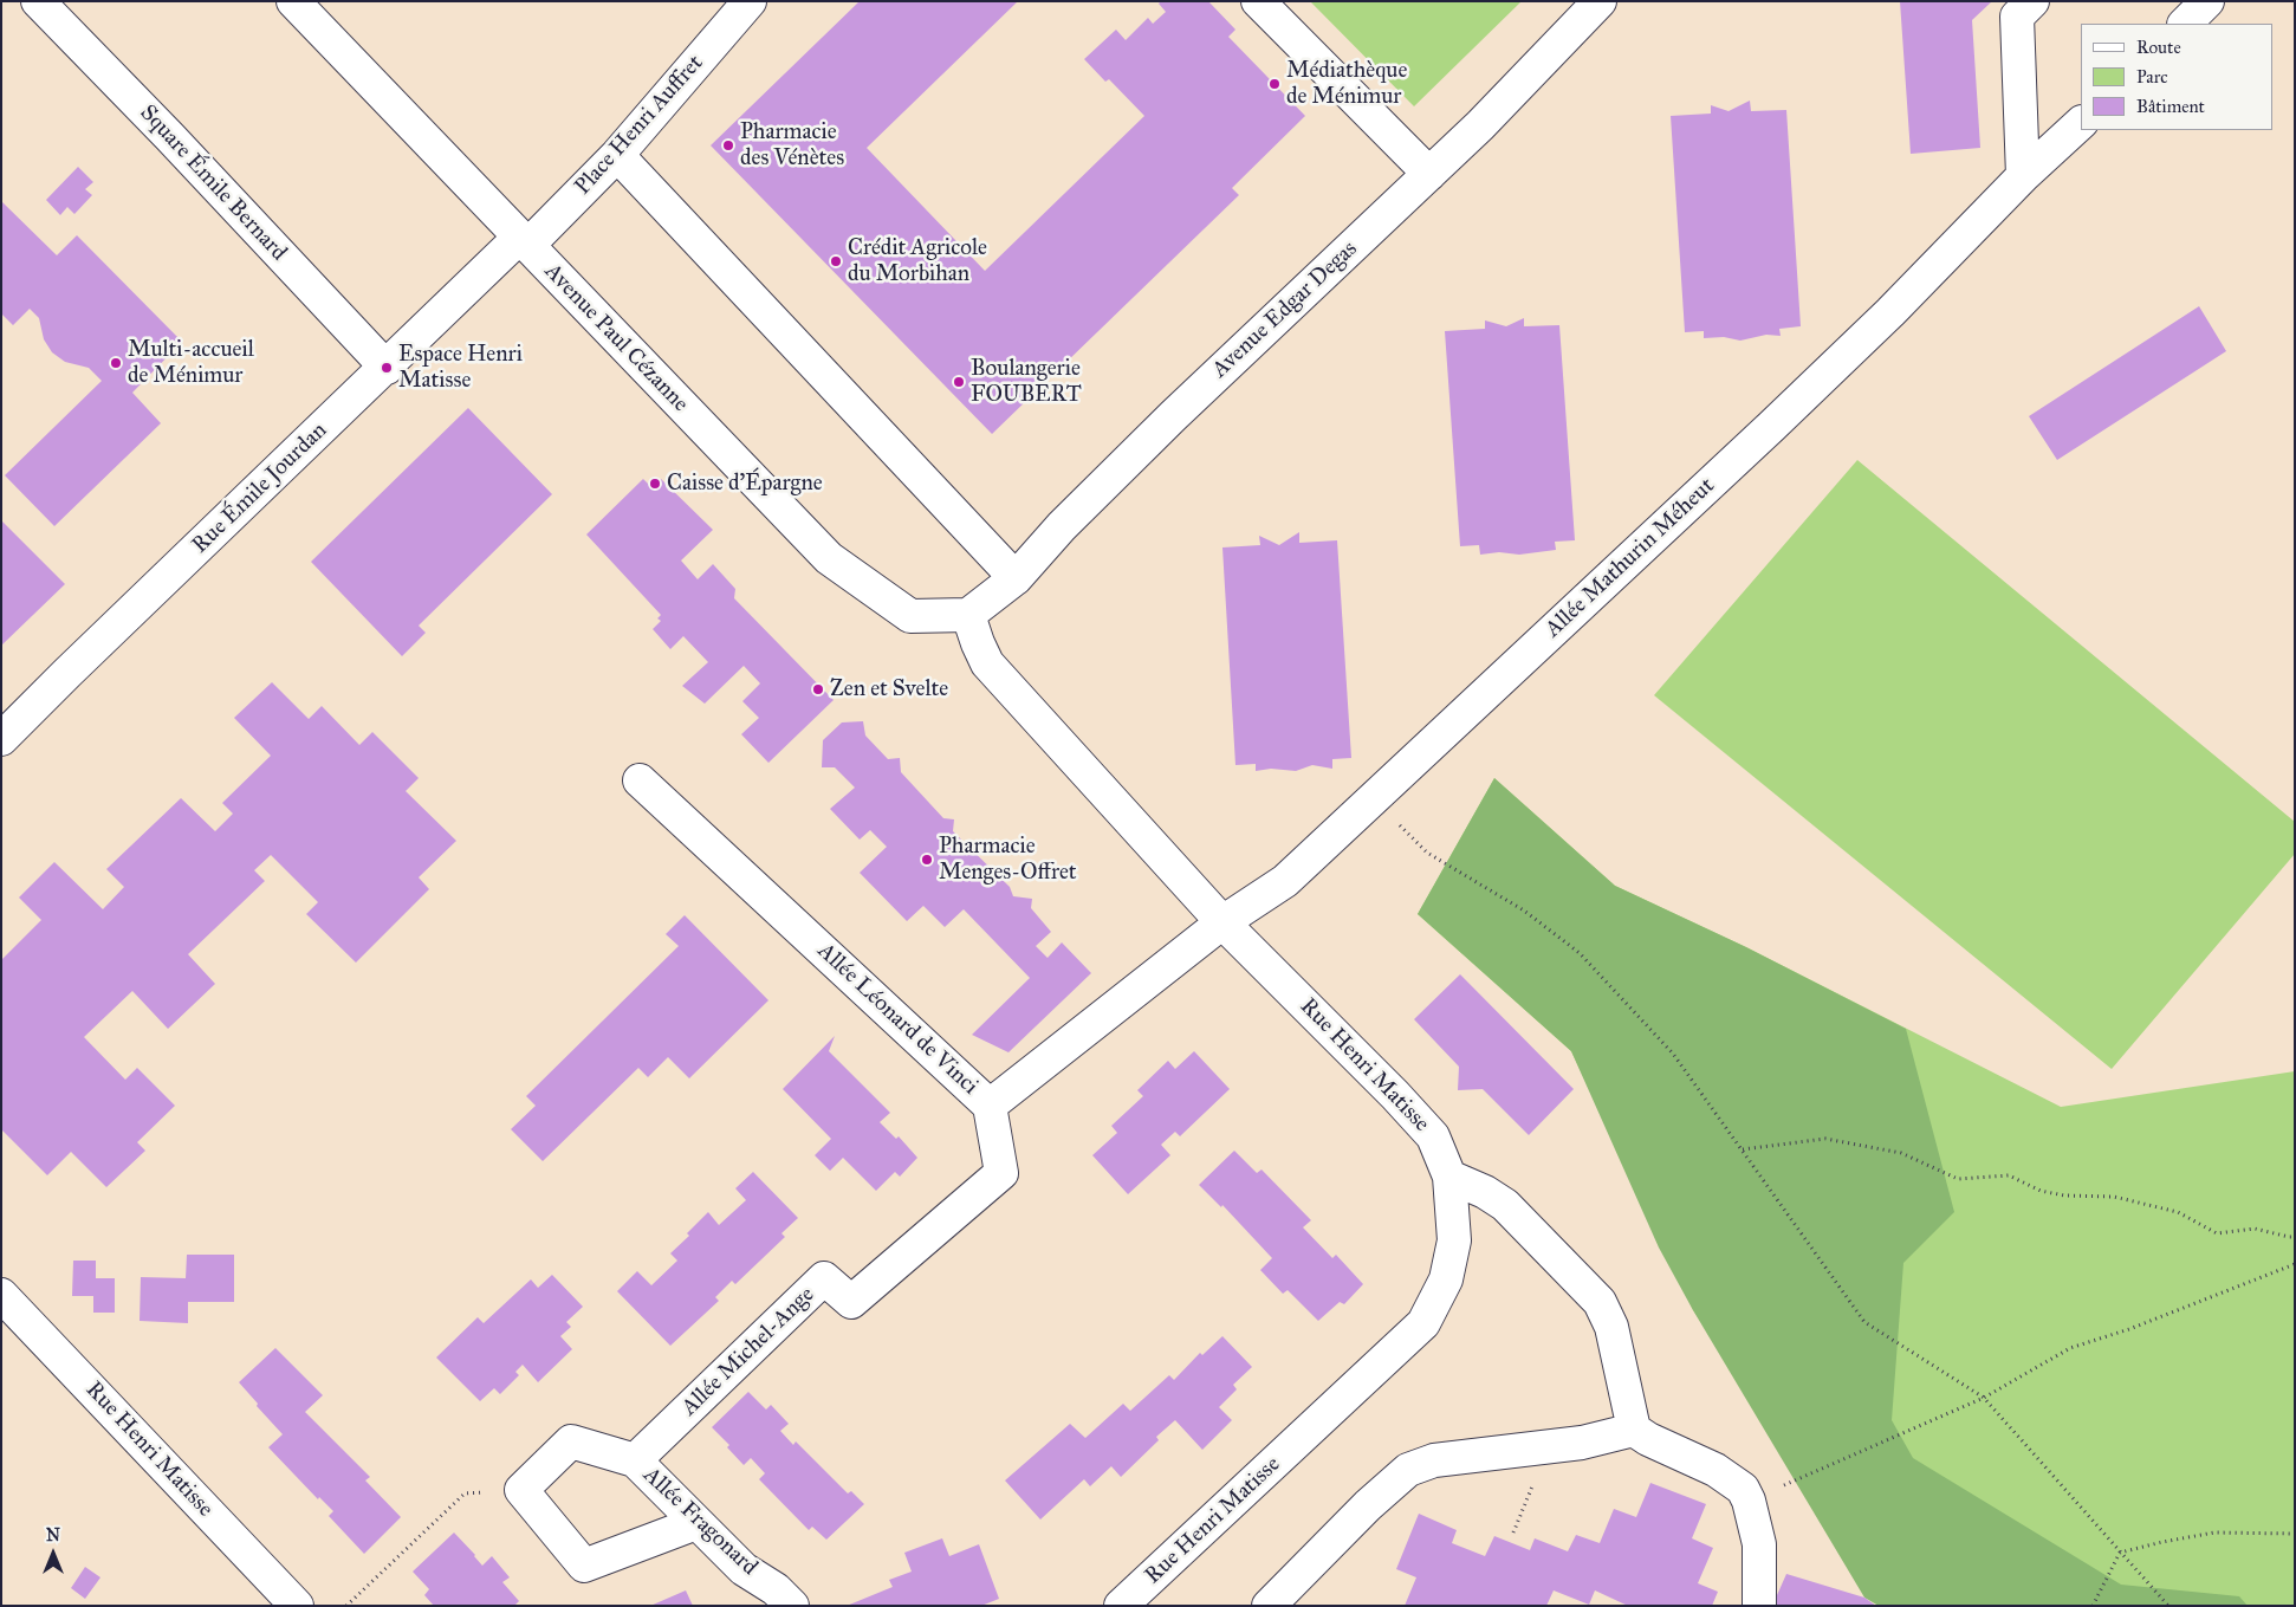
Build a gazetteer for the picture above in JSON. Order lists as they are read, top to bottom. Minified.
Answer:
{"streets":{"street":["Place Henri Auffret","Square Émile Bernard","Avenue Edgar Degas","Avenue Paul Cézanne","Rue Émile Jourdan","Allée Mathurin Méheut","Allée Léonard de Vinci","Rue Henri Matisse","Allée Michel-Ange","Allée Fragonard"]},"crossings":[["Place Henri Auffret","Avenue Paul Cézanne"],["Place Henri Auffret","Rue Émile Jourdan"],["Square Émile Bernard","Rue Émile Jourdan"],["Avenue Edgar Degas","Avenue Paul Cézanne"],["Avenue Edgar Degas","Rue Henri Matisse"],["Avenue Paul Cézanne","Rue Émile Jourdan"],["Avenue Paul Cézanne","Rue Henri Matisse"],["Allée Mathurin Méheut","Allée Léonard de Vinci"],["Allée Mathurin Méheut","Rue Henri Matisse"],["Allée Léonard de Vinci","Rue Henri Matisse"],["Allée Léonard de Vinci","Allée Michel-Ange"],["Allée Michel-Ange","Allée Fragonard"]],"places":["Médiathèque de Ménimur","Pharmacie des Vénètes","Crédit Agricole du Morbihan","Multi-accueil de Ménimur","Espace Henri Matisse","Boulangerie FOUBERT","Caisse d'Épargne","Zen et Svelte","Pharmacie Menges-Offret"],"legend":["Route","Parc","Bâtiment"],"north":"top"}
